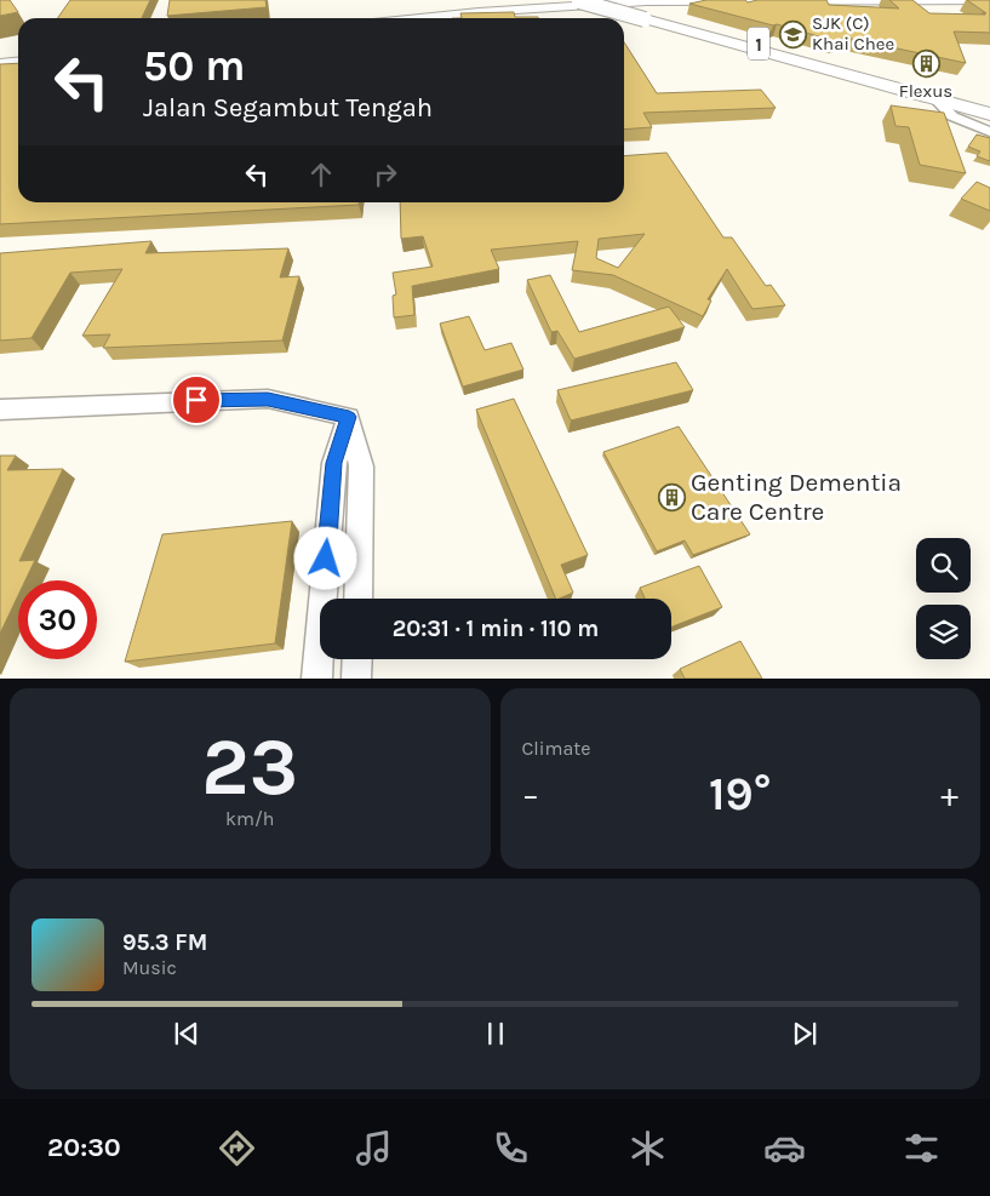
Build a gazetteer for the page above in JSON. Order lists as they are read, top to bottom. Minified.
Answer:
{"streets":{"highway":["1"]},"places":{"school or university":["SJK (C) Khai Chee"],"building":["Flexus","Genting Dementia Care Centre"]},"page":{"turn":["50 m","Jalan Segambut Tengah"],"limit":"30","trip":"20:31 · 1 min · 110 m","tile":[["23","km/h"],"Climate"],"heat":["−","19°","+"],"song":["95.3 FM","Music"],"tabs":"20:30"}}
